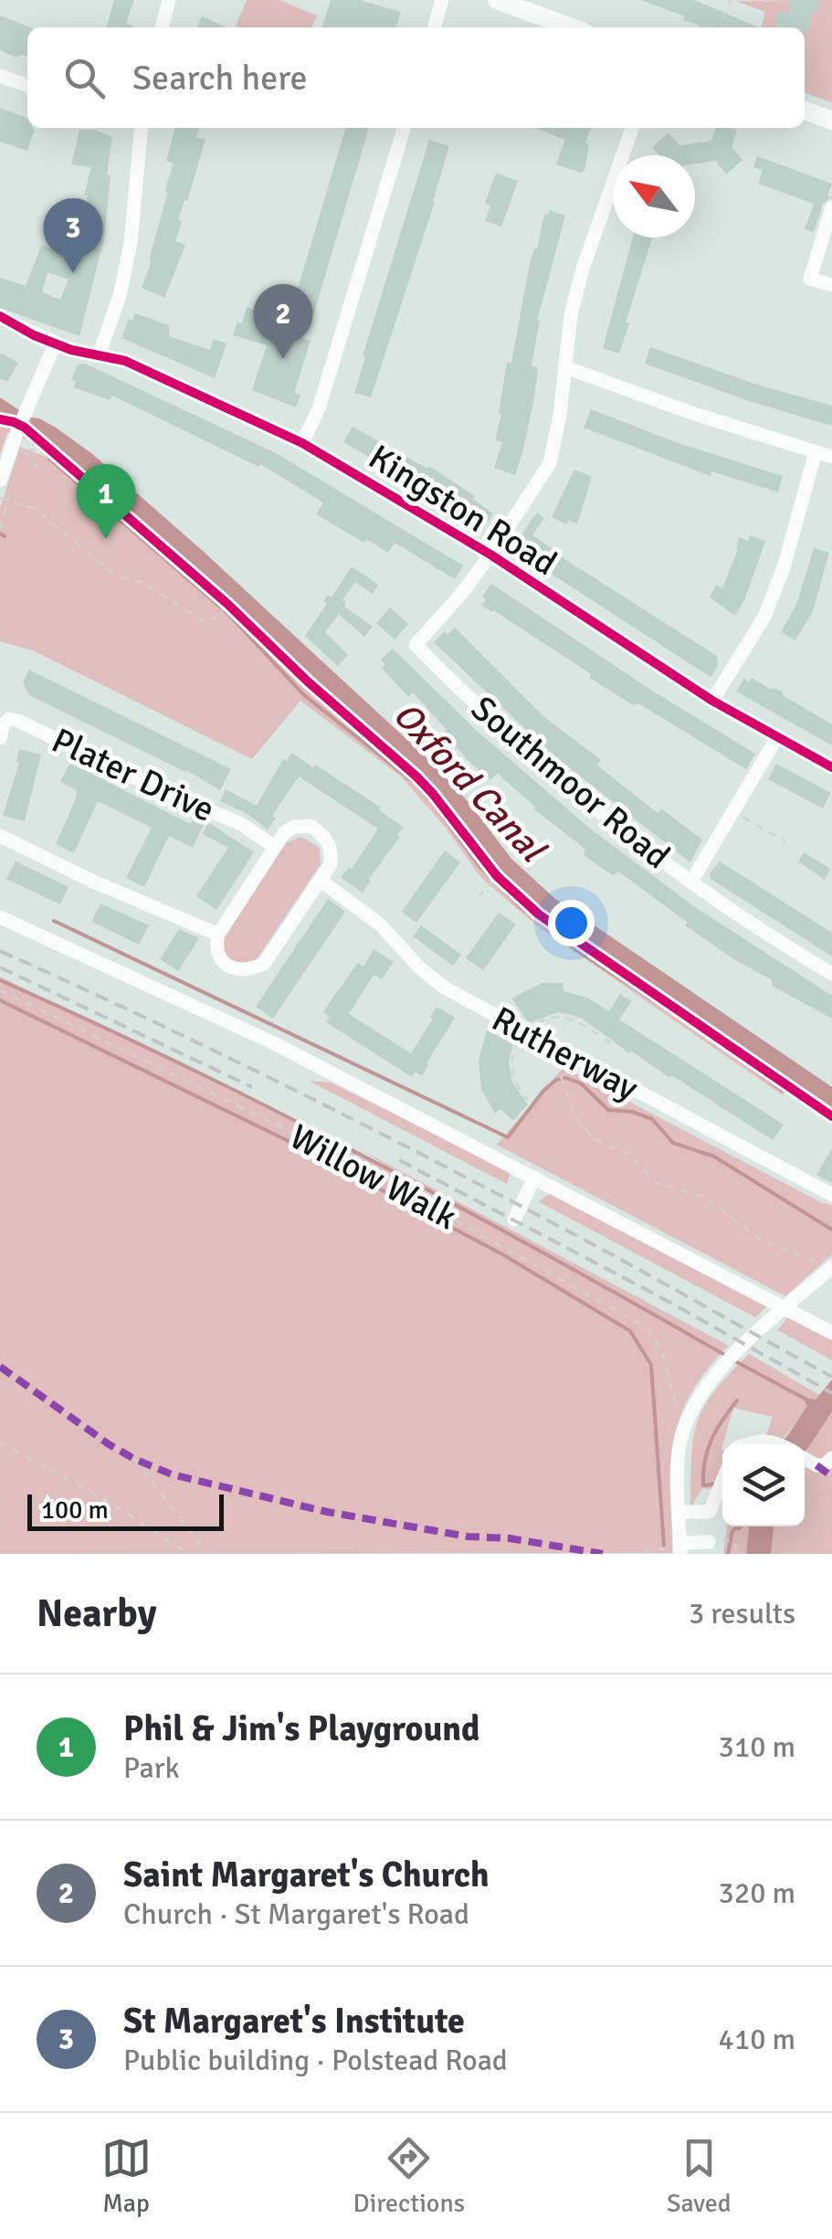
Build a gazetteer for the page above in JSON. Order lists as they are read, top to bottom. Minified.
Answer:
{"streets":{"street":["Kingston Road","Plater Drive","Southmoor Road","Rutherway"],"path":["Willow Walk"]},"crossings":[["Kingston Road","Southmoor Road"]],"water":["Oxford Canal"],"scale_bar":"100 m","north":"top left","page":{"search":"Search here","pins":["3","2","1"],"scale":"100 m","heading":["Nearby","3 results"],"list":[{"mark":"1","name":"Phil & Jim's Playground","note":"Park","value":"310 m"},{"mark":"2","name":"Saint Margaret's Church","note":"Church · St Margaret's Road","value":"320 m"},{"mark":"3","name":"St Margaret's Institute","note":"Public building · Polstead Road","value":"410 m"}],"nav":["Map","Directions","Saved"]}}
